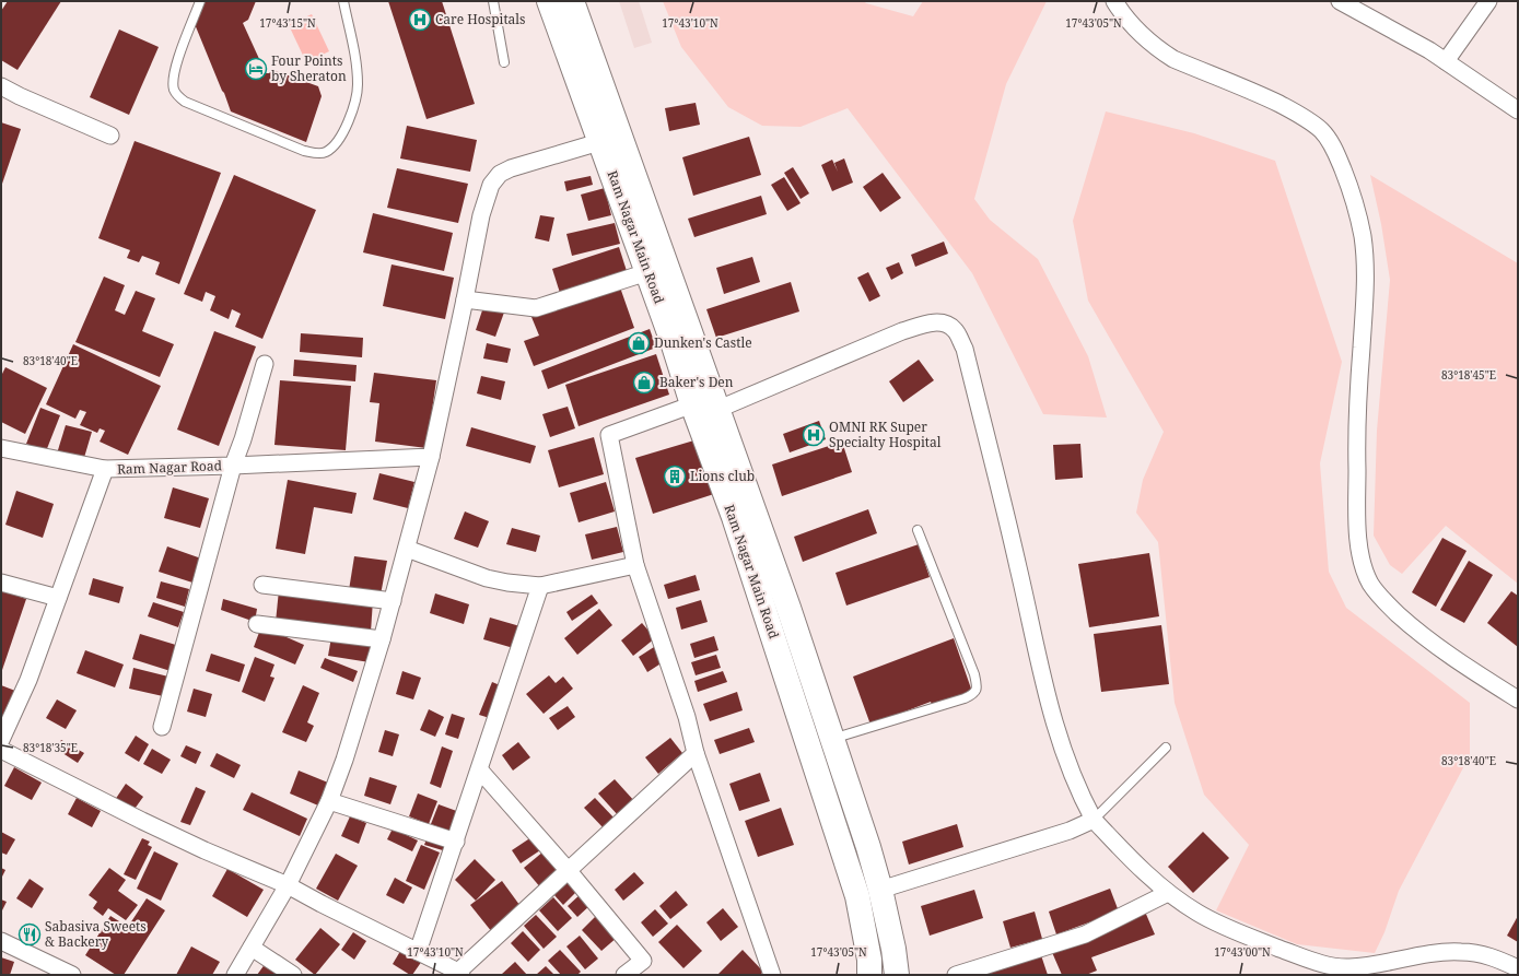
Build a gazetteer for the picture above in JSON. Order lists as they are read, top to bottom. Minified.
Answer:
{"streets":{"main road":["Ram Nagar Main Road"],"street":["Ram Nagar Road"]},"places":{"hospital":["Care Hospitals","OMNI RK Super Specialty Hospital"],"hotel":["Four Points by Sheraton"],"shop":["Dunken's Castle","Baker's Den"],"building":["Lions club"],"restaurant":["Sabasiva Sweets & Backery"]},"coordinates":["17°43'15\"N","17°43'10\"N","17°43'05\"N","83°18'40\"E","83°18'45\"E","83°18'35\"E","17°43'00\"N"]}
